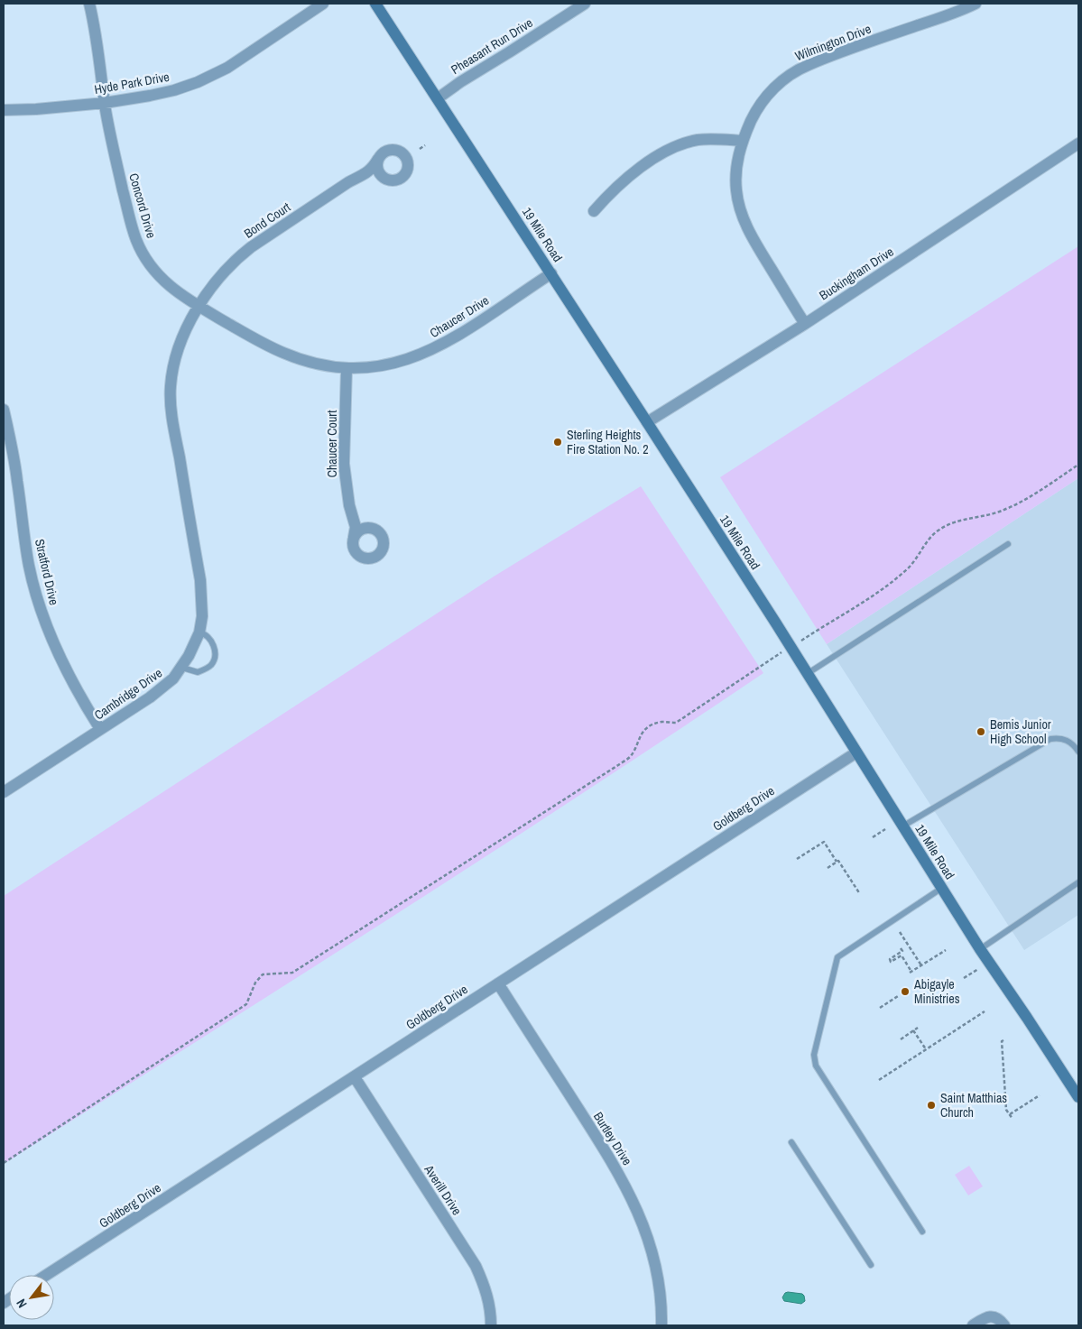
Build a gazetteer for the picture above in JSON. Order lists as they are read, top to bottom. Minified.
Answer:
{"streets":{"street":["Wilmington Drive","Pheasant Run Drive","Hyde Park Drive","Concord Drive","Bond Court","19 Mile Road","Buckingham Drive","Chaucer Drive","Chaucer Court","Stratford Drive","Cambridge Drive","Goldberg Drive","Burtley Drive","Averill Drive"]},"crossings":[["Wilmington Drive","Buckingham Drive"],["Pheasant Run Drive","19 Mile Road"],["Hyde Park Drive","Concord Drive"],["Concord Drive","Bond Court"],["Concord Drive","Chaucer Drive"],["Concord Drive","Cambridge Drive"],["Bond Court","Chaucer Drive"],["Bond Court","Cambridge Drive"],["19 Mile Road","Buckingham Drive"],["19 Mile Road","Chaucer Drive"],["19 Mile Road","Goldberg Drive"],["Chaucer Drive","Chaucer Court"],["Chaucer Drive","Cambridge Drive"],["Stratford Drive","Cambridge Drive"],["Goldberg Drive","Burtley Drive"],["Goldberg Drive","Averill Drive"]],"places":["Sterling Heights Fire Station No. 2","Bemis Junior High School","Abigayle Ministries","Saint Matthias Church"],"north":"bottom left"}
